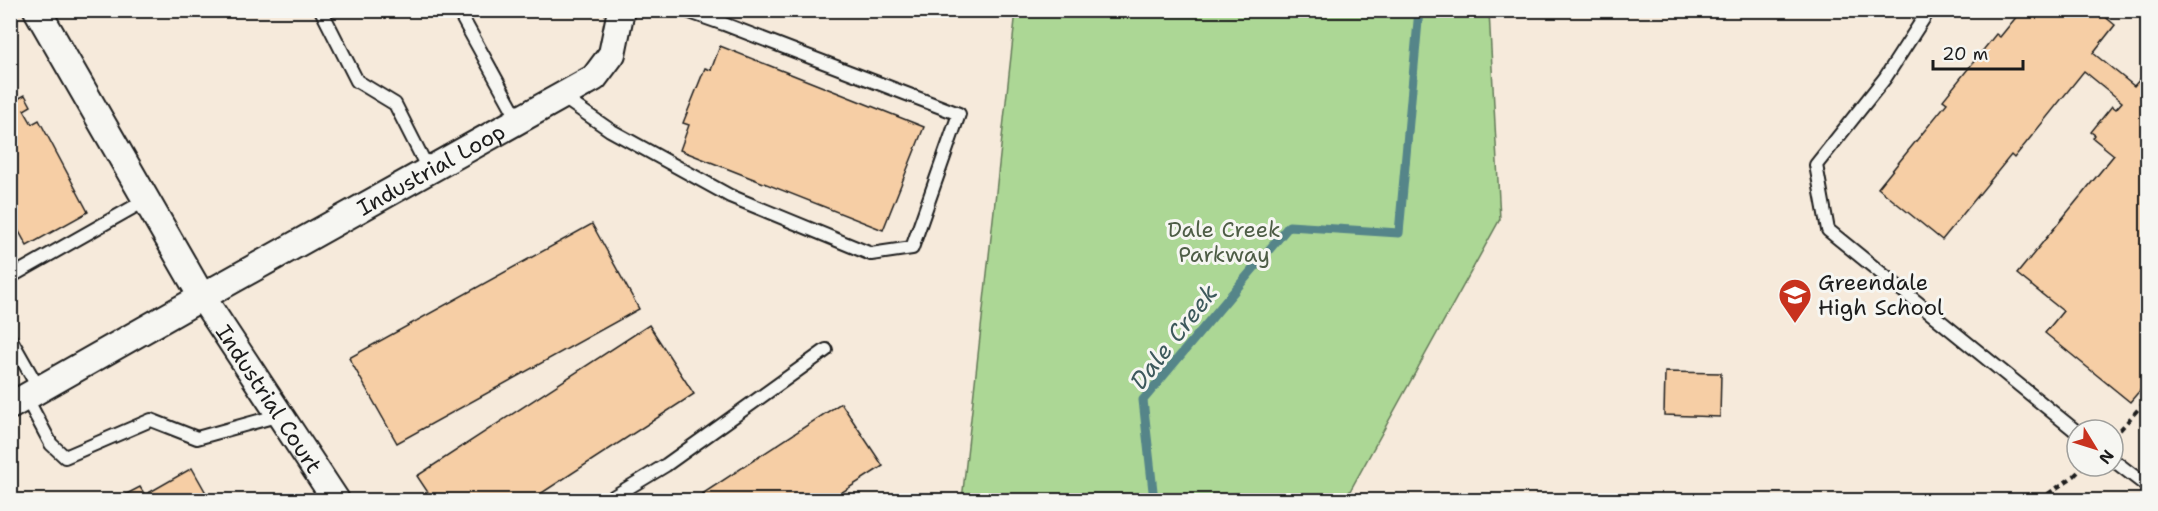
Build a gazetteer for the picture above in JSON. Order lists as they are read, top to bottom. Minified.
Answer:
{"streets":{"street":["Industrial Loop","Industrial Court"]},"crossings":[["Industrial Loop","Industrial Court"]],"water":["Dale Creek"],"parks":["Dale Creek Parkway"],"places":{"school or university":["Greendale High School"]},"scale_bar":"20 m","north":"bottom right"}
